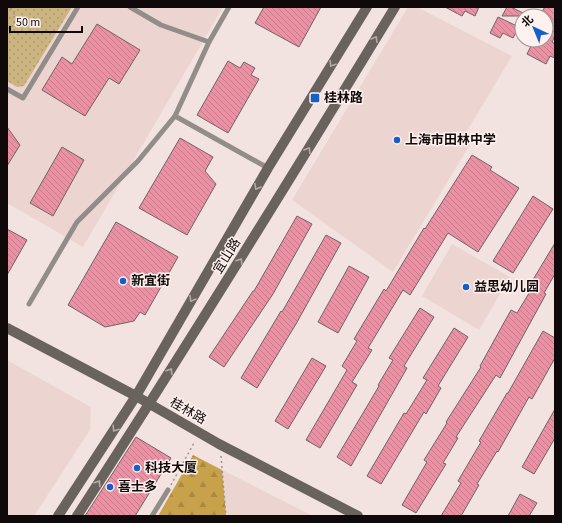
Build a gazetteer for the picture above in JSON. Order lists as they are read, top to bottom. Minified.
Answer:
{"streets":{"main road":["宜山路","桂林路"]},"crossings":[["宜山路","桂林路"]],"places":{"transit":["桂林路"],"other":["上海市田林中学","新宜街","益思幼儿园","科技大厦","喜士多"]},"scale_bar":"50 m","north":"top left"}
